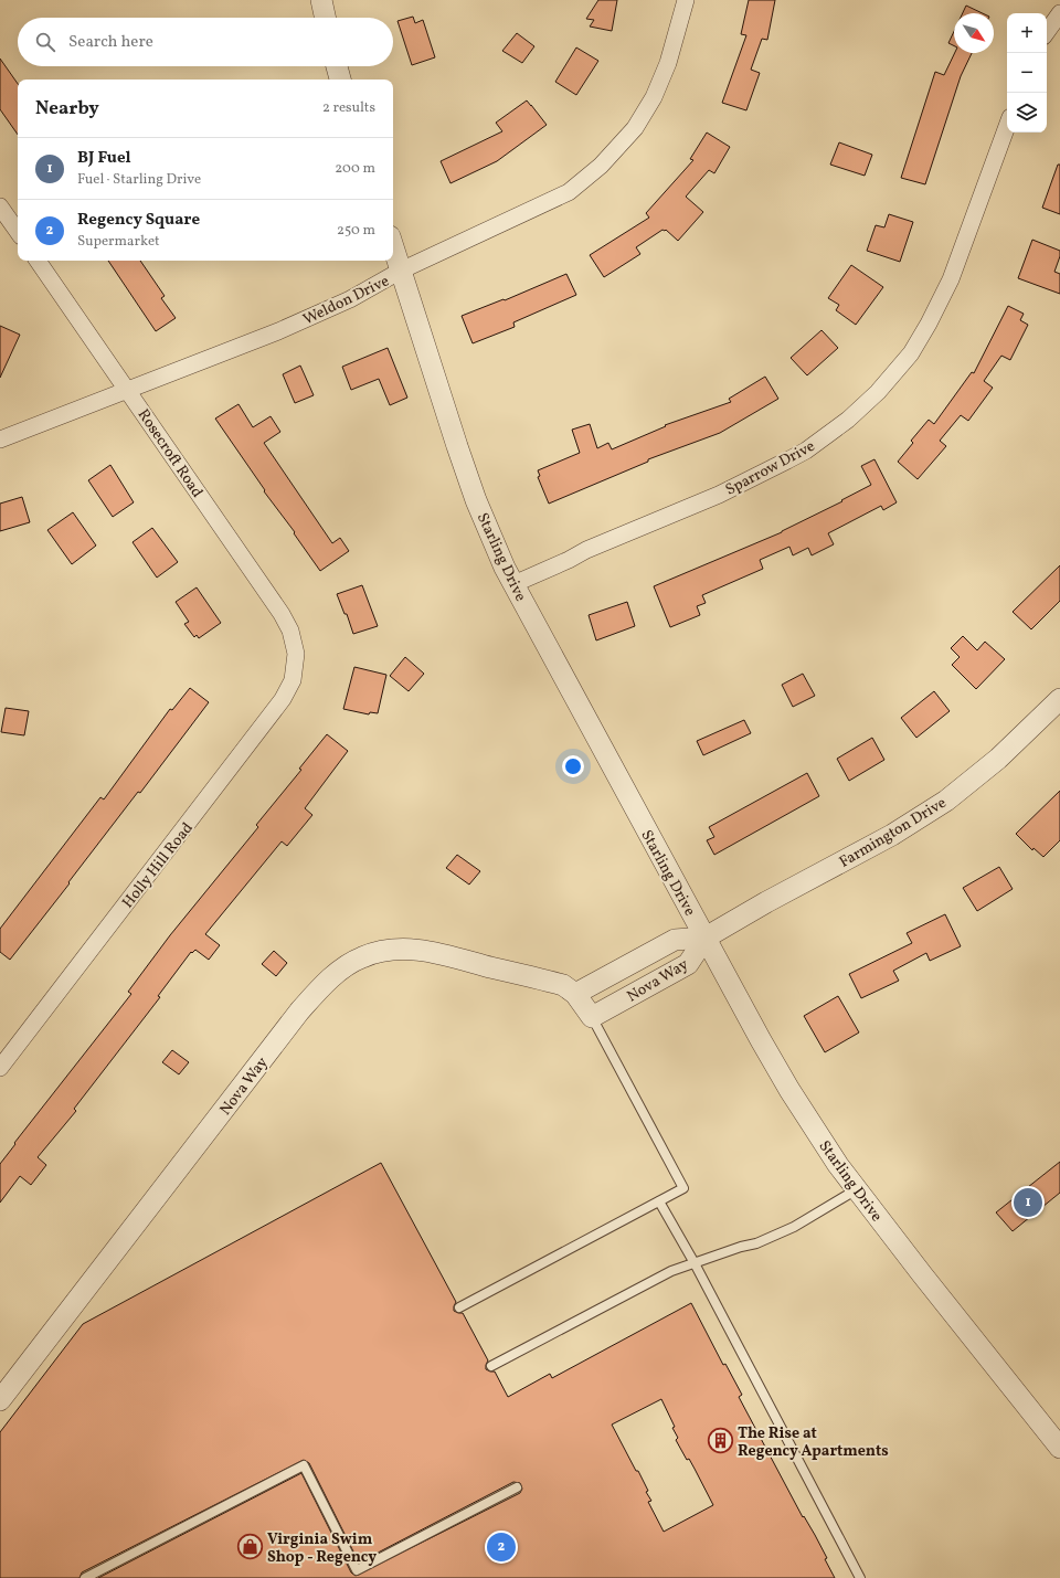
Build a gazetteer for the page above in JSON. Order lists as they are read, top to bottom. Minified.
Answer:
{"streets":{"street":["Weldon Drive","Rosecroft Road","Sparrow Drive","Starling Drive","Farmington Drive","Holly Hill Road","Nova Way"]},"crossings":[["Weldon Drive","Rosecroft Road"],["Weldon Drive","Starling Drive"],["Rosecroft Road","Holly Hill Road"],["Sparrow Drive","Starling Drive"],["Starling Drive","Farmington Drive"],["Starling Drive","Nova Way"],["Farmington Drive","Nova Way"]],"places":{"building":["The Rise at Regency Apartments"],"shop":["Virginia Swim Shop - Regency"]},"north":"bottom right","page":{"map_buttons":["+","−"],"search":"Search here","heading":["Nearby","2 results"],"list":[{"mark":"1","name":"BJ Fuel","note":"Fuel · Starling Drive","value":"200 m"},{"mark":"2","name":"Regency Square","note":"Supermarket","value":"250 m"}],"pins":["1","2"]}}
